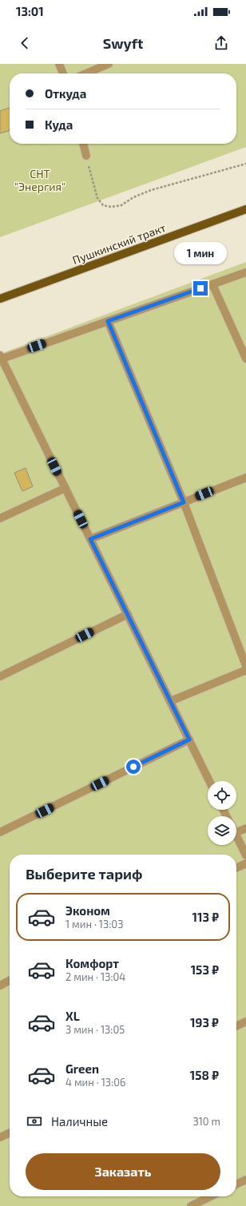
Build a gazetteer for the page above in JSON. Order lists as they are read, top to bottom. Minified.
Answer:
{"streets":{"main road":["Пушкинский тракт"]},"parks":["СНТ \"Энергия\""],"page":{"status":"13:01","header":"Swyft","banner":["Откуда","Куда"],"bubble":"1 мин","heading":"Выберите тариф","list":[{"name":"Эконом","note":"1 мин · 13:03","value":"113 ₽"},{"name":"Комфорт","note":"2 мин · 13:04","value":"153 ₽"},{"name":"XL","note":"3 мин · 13:05","value":"193 ₽"},{"name":"Green","note":"4 мин · 13:06","value":"158 ₽"}],"pay":["Наличные","310 m"],"buttons":"Заказать"}}
